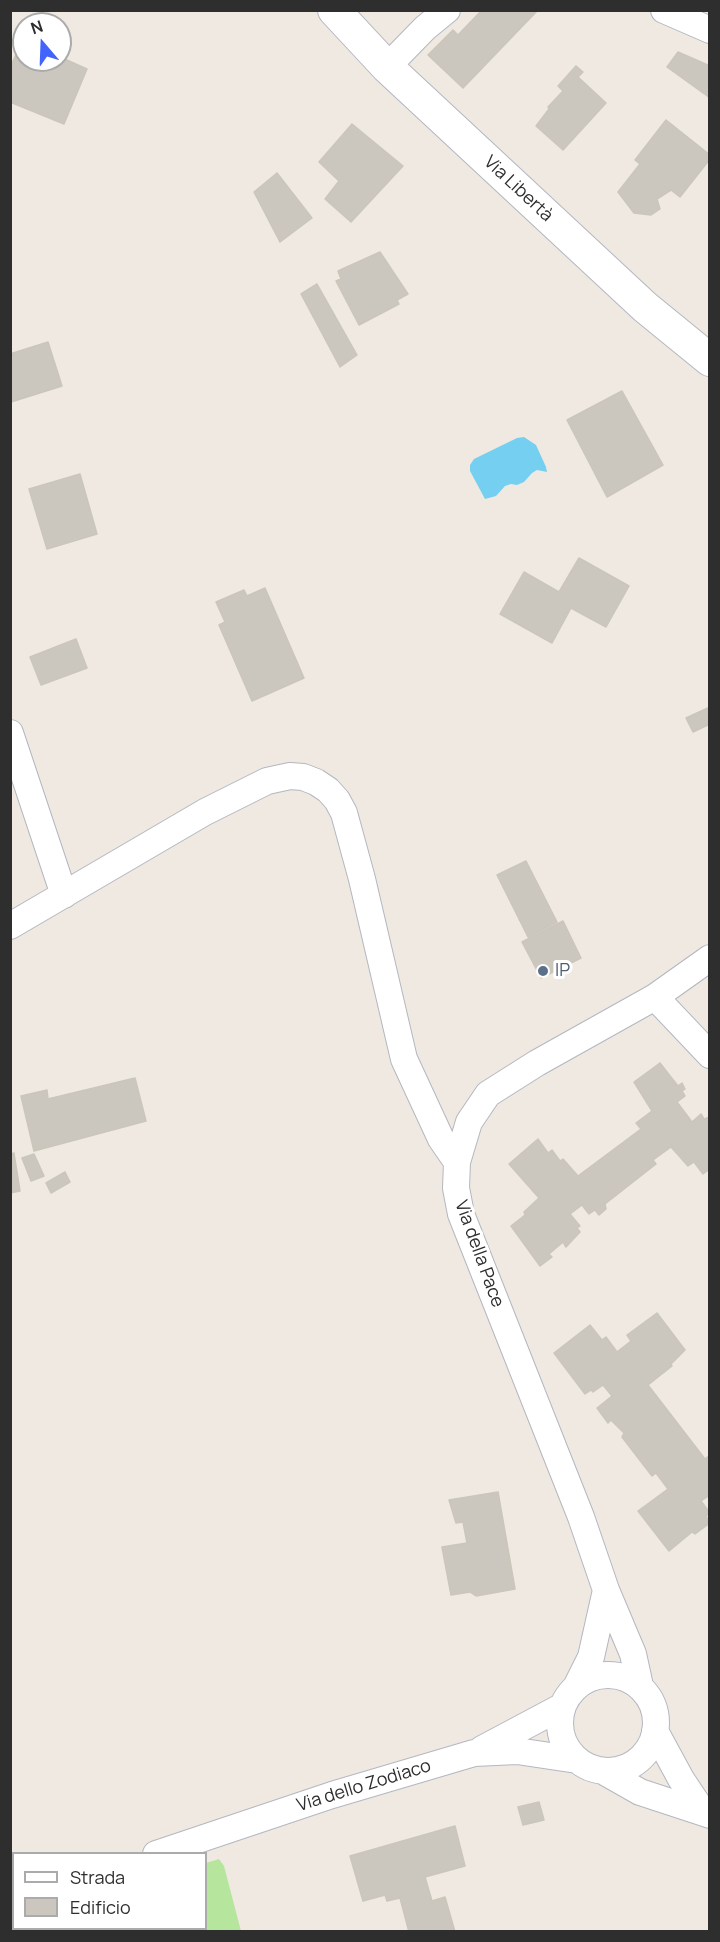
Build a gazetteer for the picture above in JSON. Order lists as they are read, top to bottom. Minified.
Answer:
{"streets":{"street":["Via Libertà","Via della Pace","Via dello Zodiaco"]},"crossings":[["Via della Pace","Via dello Zodiaco"]],"places":["IP"],"legend":["Strada","Edificio"],"north":"top"}
